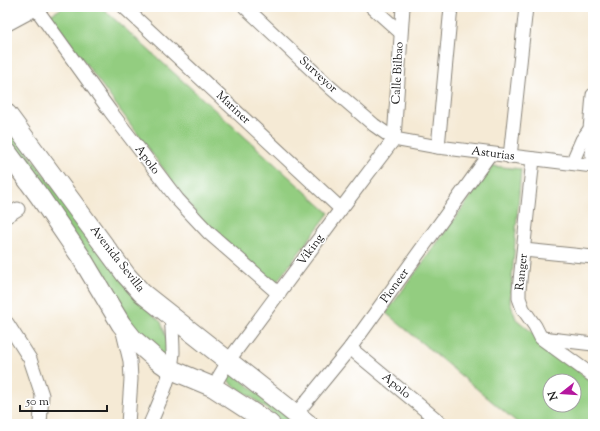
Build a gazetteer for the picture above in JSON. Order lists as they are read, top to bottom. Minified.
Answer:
{"streets":{"street":["Calle Bilbao","Surveyor","Mariner","Asturias","Apolo","Viking","Avenida Sevilla","Ranger","Pioneer"]},"crossings":[["Calle Bilbao","Surveyor"],["Calle Bilbao","Asturias"],["Calle Bilbao","Viking"],["Surveyor","Asturias"],["Surveyor","Viking"],["Mariner","Viking"],["Asturias","Viking"],["Asturias","Ranger"],["Asturias","Pioneer"],["Apolo","Viking"],["Apolo","Pioneer"],["Viking","Avenida Sevilla"],["Avenida Sevilla","Pioneer"]],"scale_bar":"50 m","north":"left"}
